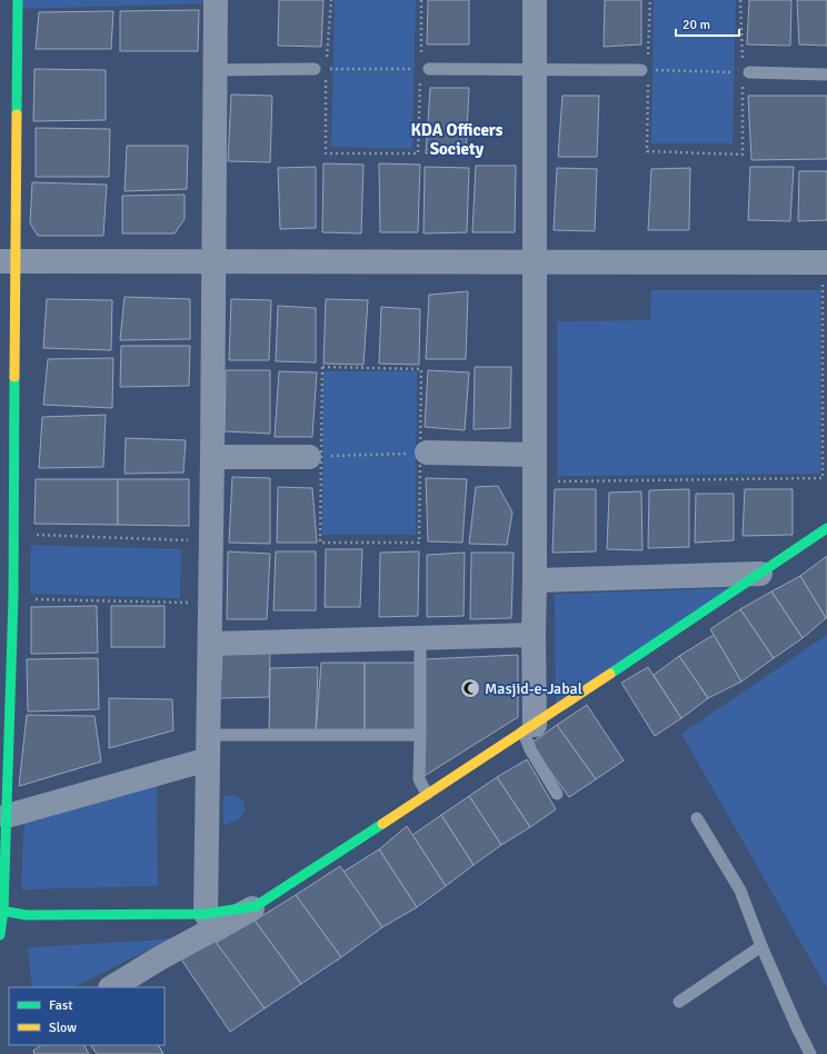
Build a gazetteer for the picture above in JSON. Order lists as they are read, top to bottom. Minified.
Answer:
{"districts":["KDA Officers Society"],"places":{"mosque":["Masjid-e-Jabal"]},"legend":["Fast","Slow"],"scale_bar":"20 m"}
